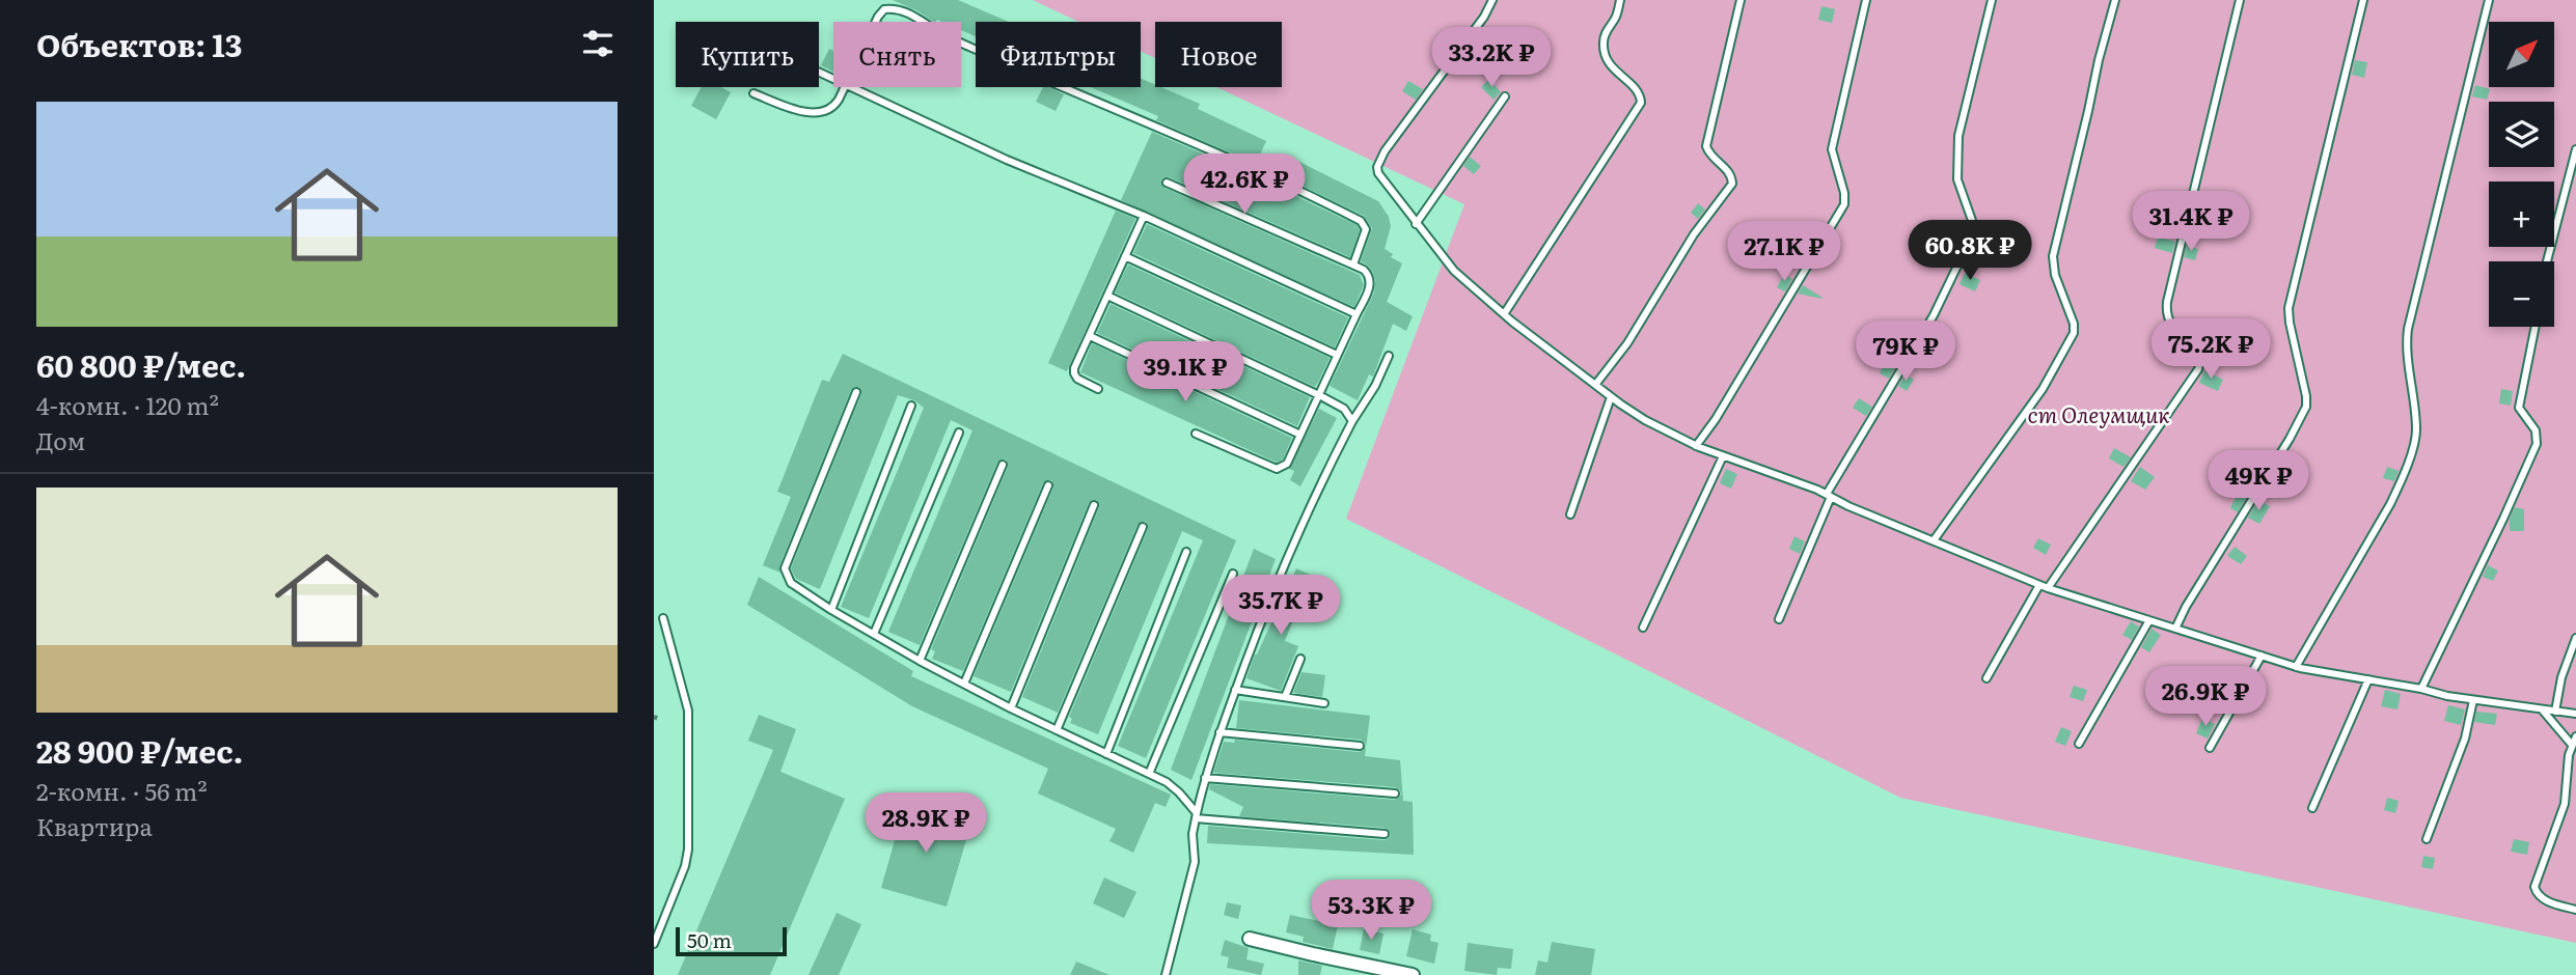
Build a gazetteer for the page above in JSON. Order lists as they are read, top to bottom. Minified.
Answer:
{"parks":["ст Олеумщик"],"scale_bar":"50 m","north":"top right","page":{"heading":"Объектов: 13","map_buttons":["+","−"],"chip":["Купить","Снять","Фильтры","Новое"],"price":["33.2K ₽","42.6K ₽","31.4K ₽","60.8K ₽","27.1K ₽","75.2K ₽","79K ₽","39.1K ₽","49K ₽","35.7K ₽","26.9K ₽","28.9K ₽","53.3K ₽"],"list":[{"name":"60 800 ₽/мес.","note":"4-комн. · 120 m² · Дом"},{"name":"28 900 ₽/мес.","note":"2-комн. · 56 m² · Квартира"}],"scale":"50 m"}}
